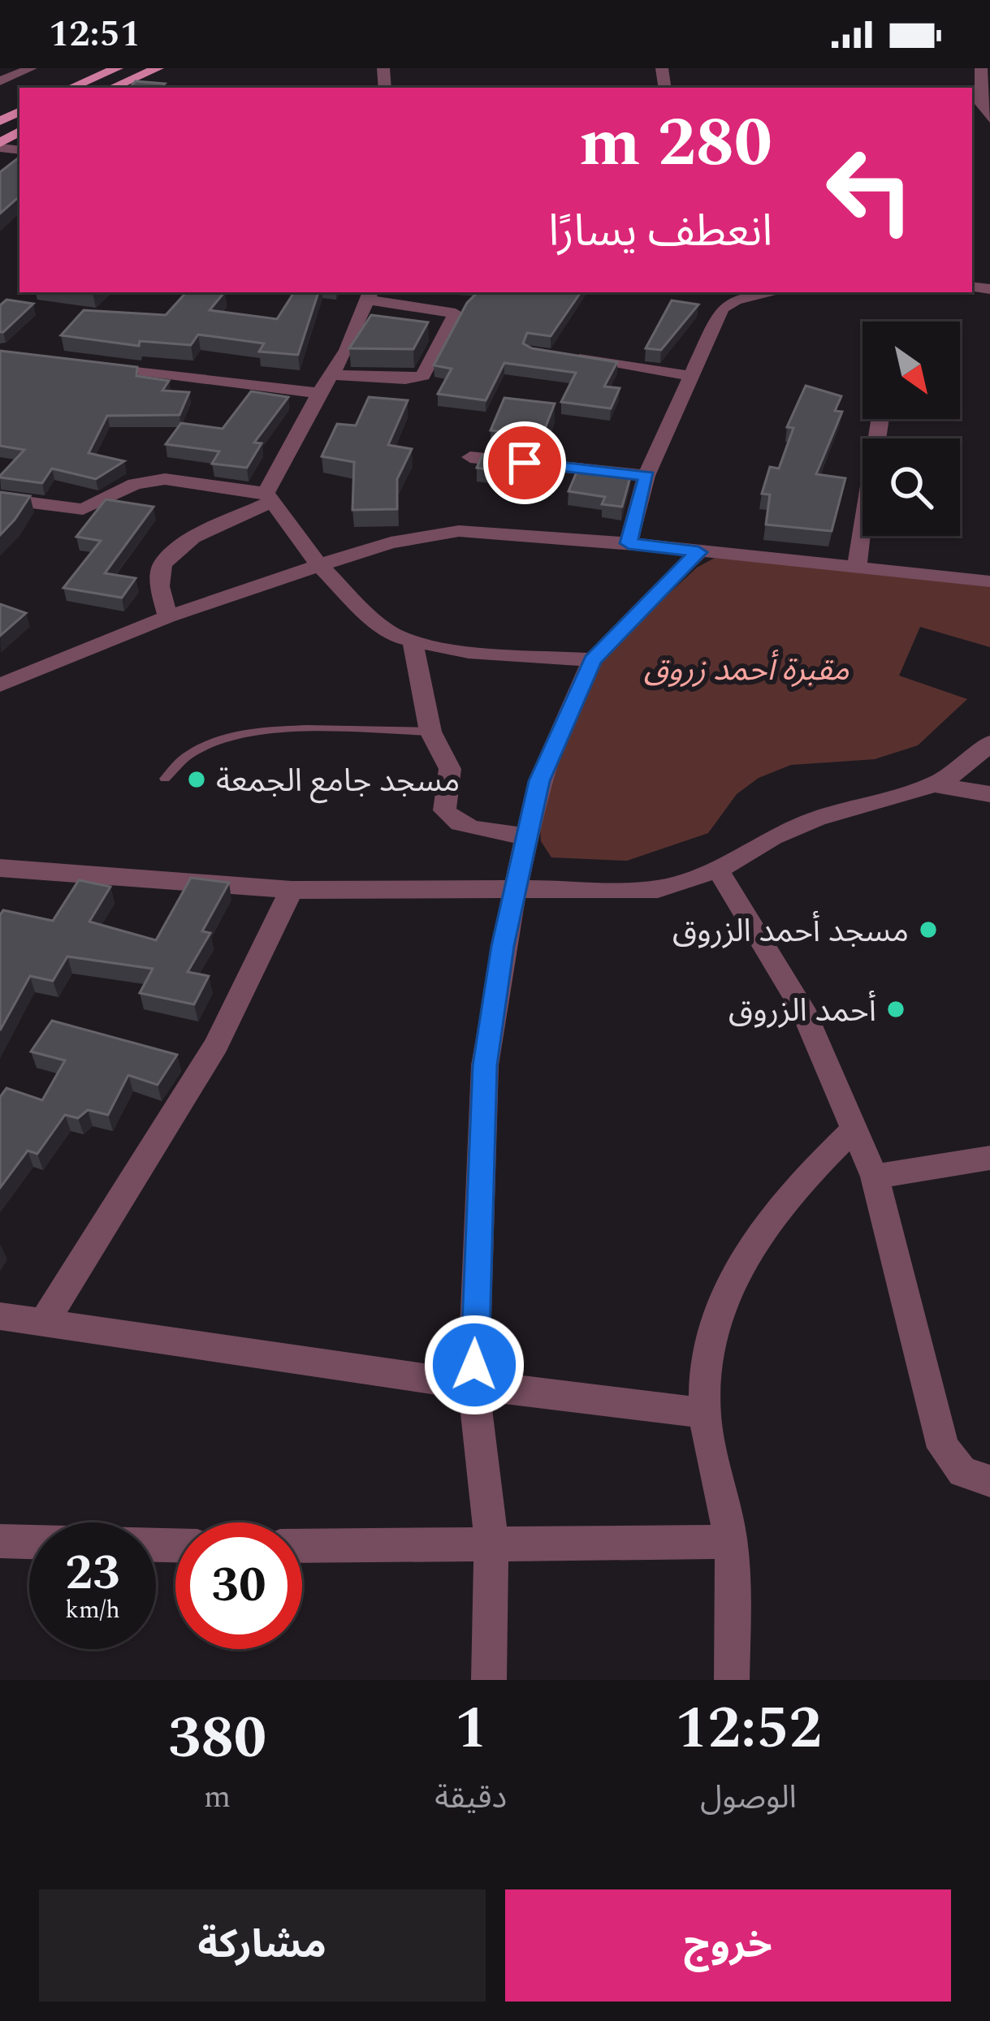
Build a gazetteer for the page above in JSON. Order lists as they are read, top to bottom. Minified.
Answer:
{"parks":["مقبرة أحمد زروق"],"places":["مسجد جامع الجمعة","مسجد أحمد الزروق","أحمد الزروق"],"north":"bottom right","page":{"status":"12:51","turn":["280 m","انعطف يسارًا"],"speed":"23 km/h","limit":"30","eta":["12:52","الوصول","1","دقيقة","380","m"],"buttons":["خروج","مشاركة"]}}
